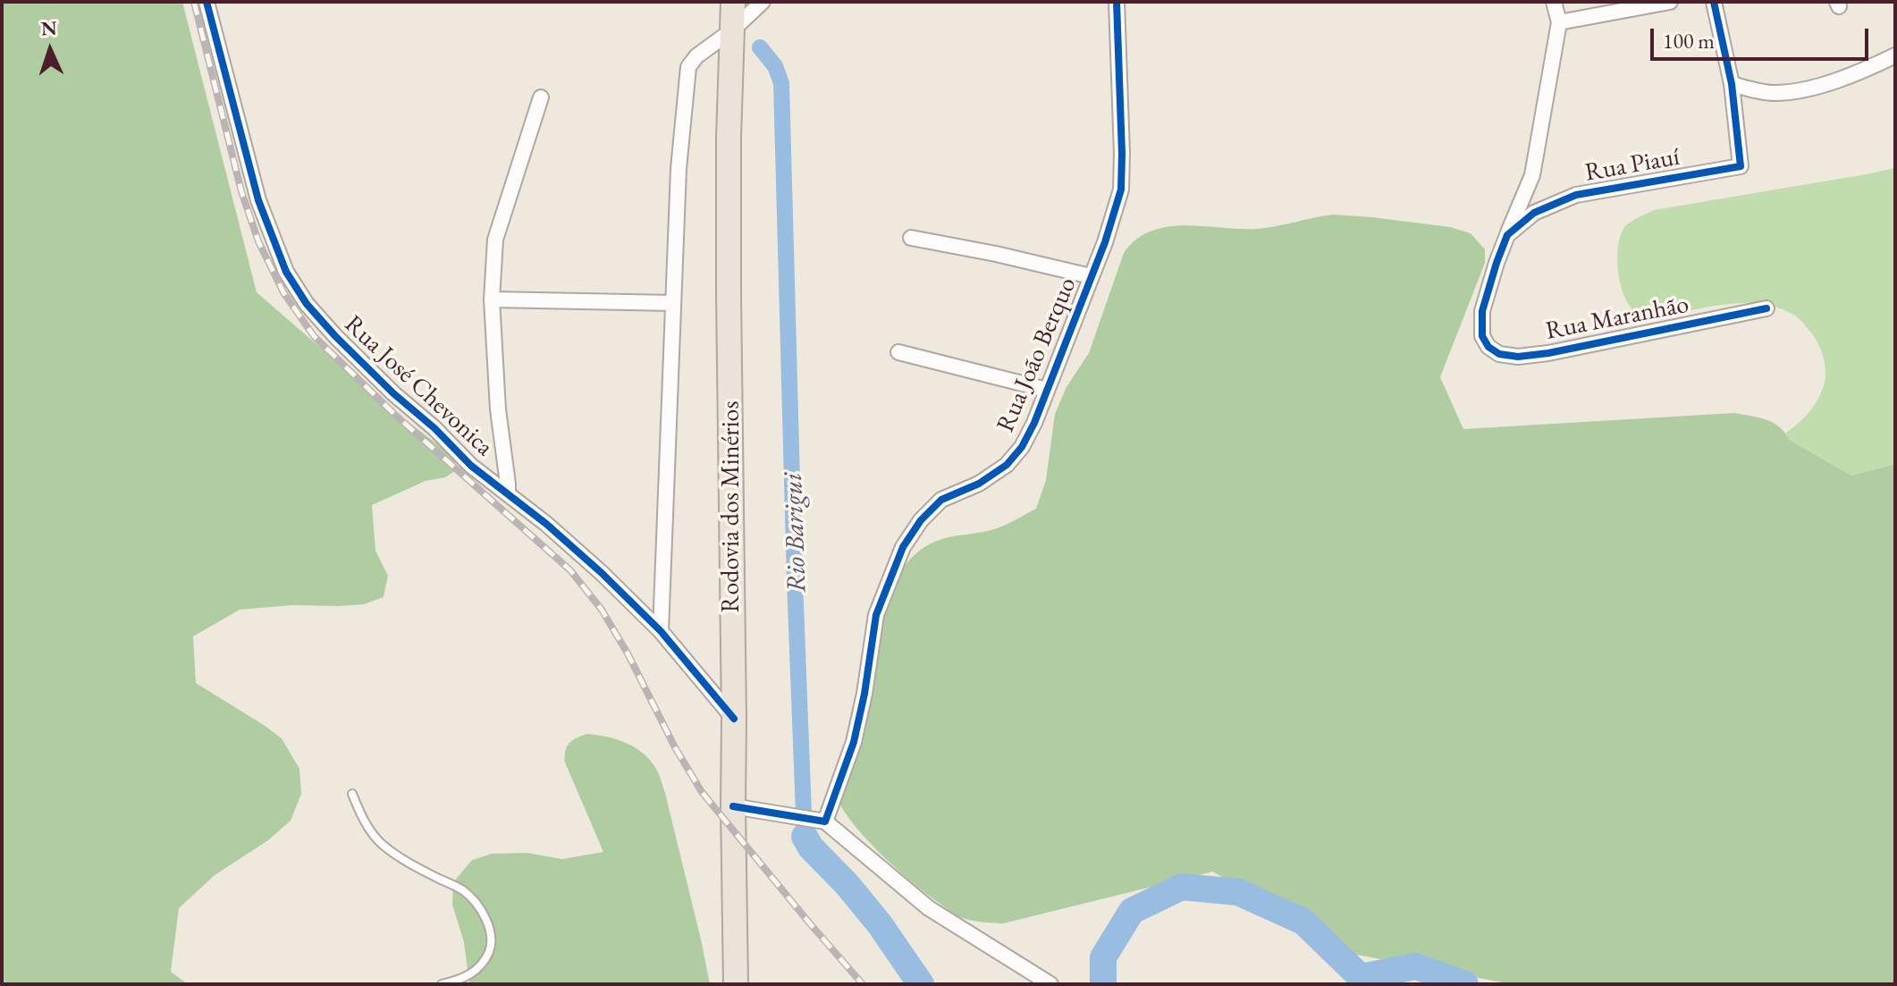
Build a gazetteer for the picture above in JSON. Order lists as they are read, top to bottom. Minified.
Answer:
{"streets":{"main road":["Rodovia dos Minérios"],"street":["Rua Piauí","Rua Maranhão","Rua João Berquo","Rua José Chevonica"]},"crossings":[["Rua Piauí","Rua Maranhão"],["Rua José Chevonica","Rodovia dos Minérios"]],"water":["Rio Barigui"],"scale_bar":"100 m","north":"top"}
